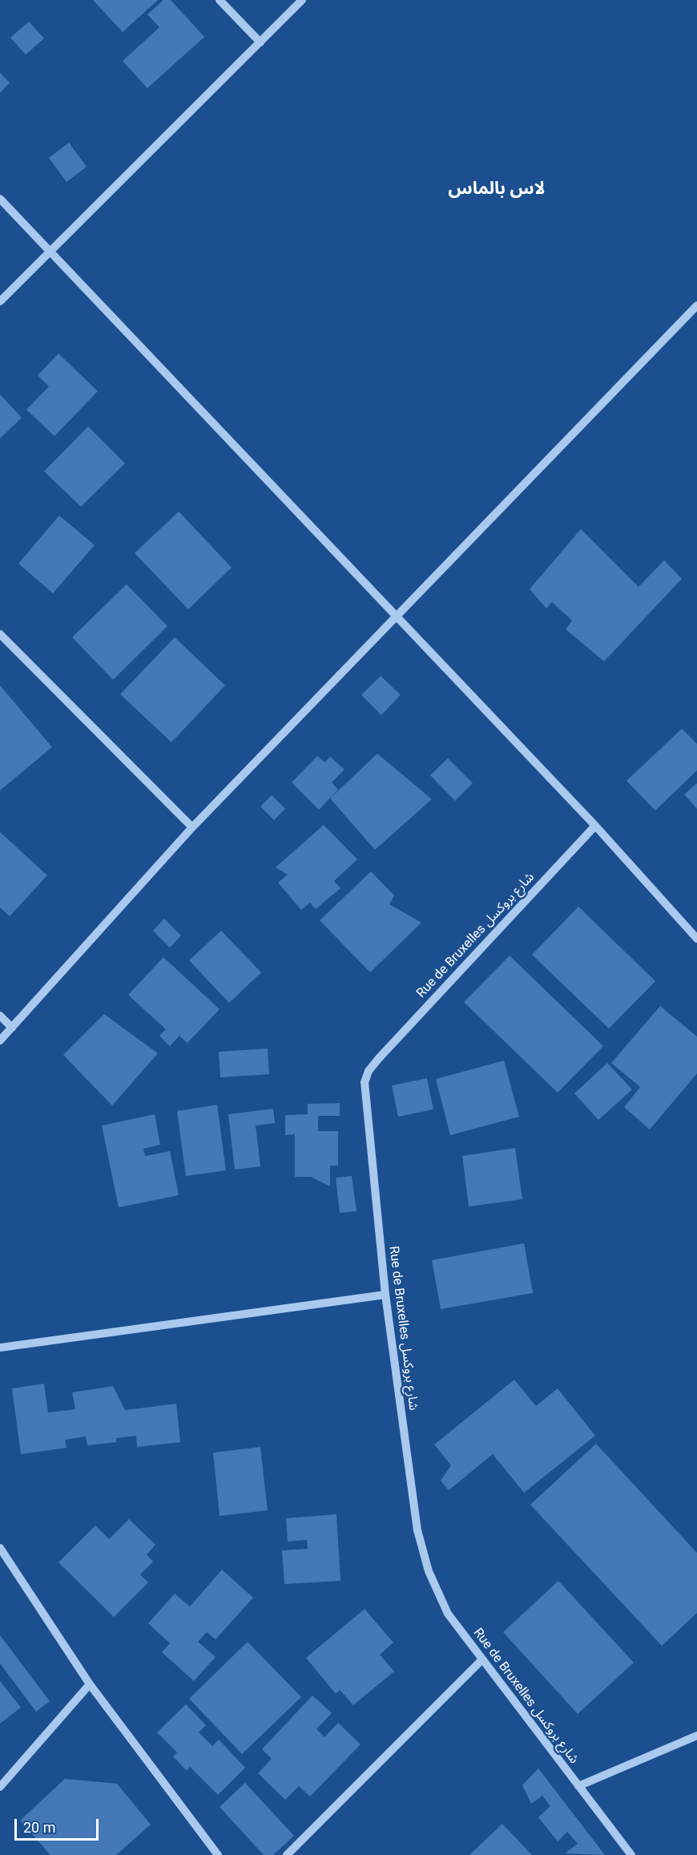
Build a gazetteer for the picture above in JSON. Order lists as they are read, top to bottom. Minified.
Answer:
{"streets":{"street":["Rue de Bruxelles شارع بروكسل"]},"districts":["لاس بالماس"],"scale_bar":"20 m"}
